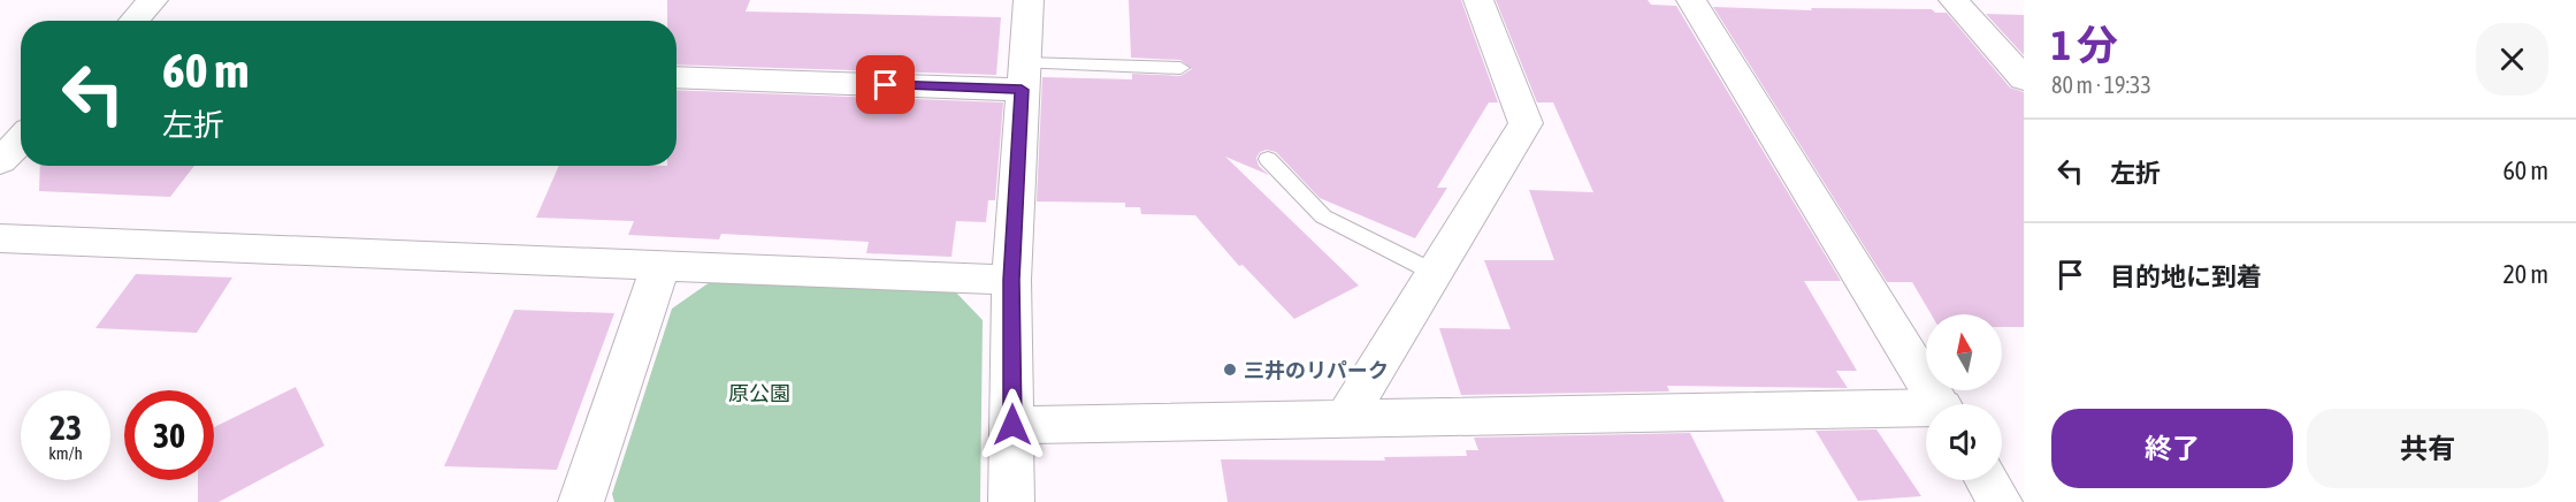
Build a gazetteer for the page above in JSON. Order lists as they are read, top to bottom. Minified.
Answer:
{"parks":["原公園"],"places":["三井のリパーク"],"north":"top","page":{"heading":["1 分","80 m · 19:33"],"turn":["60 m","左折"],"list":[{"name":"左折","value":"60 m"},{"name":"目的地に到着","value":"20 m"}],"speed":"23 km/h","limit":"30","buttons":["終了","共有"]}}
